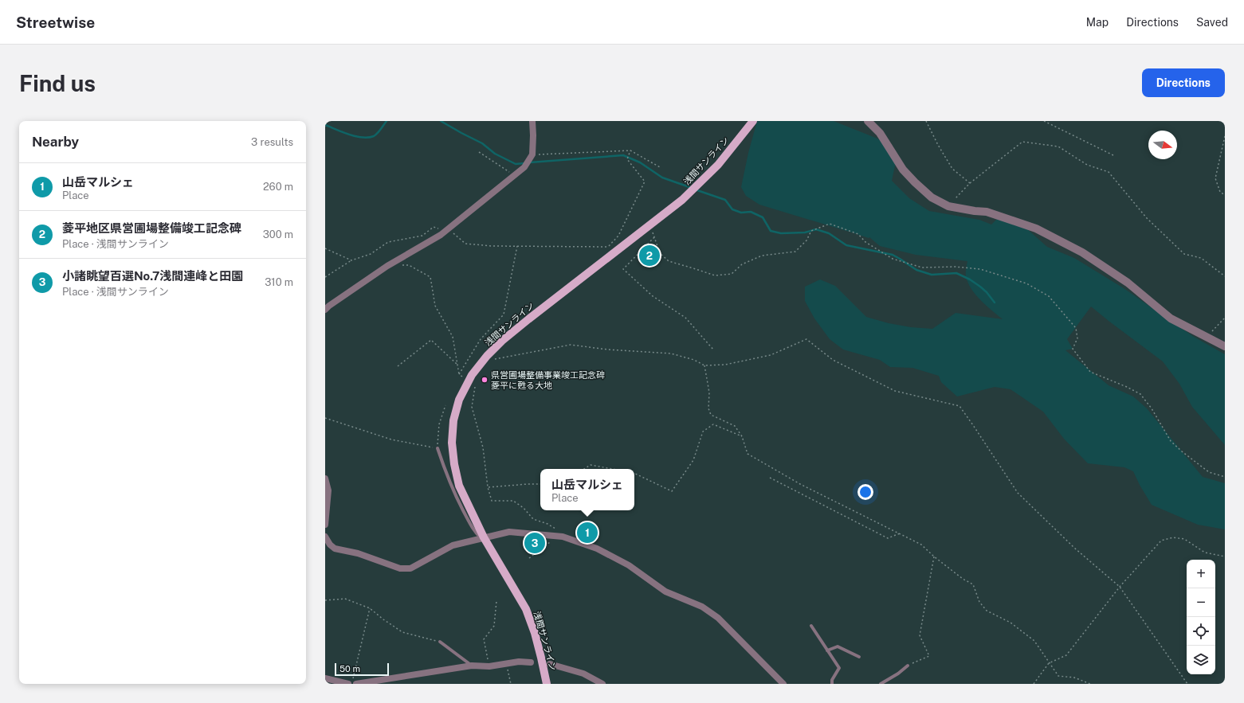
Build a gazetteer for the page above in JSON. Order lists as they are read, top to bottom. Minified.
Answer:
{"streets":{"main road":["浅間サンライン"]},"places":["県営圃場整備事業竣工記念碑 菱平に甦る大地"],"scale_bar":"50 m","north":"right","page":{"header":"Streetwise","nav":["Map","Directions","Saved"],"buttons":"Directions","title":"Find us","heading":["Nearby","3 results"],"list":[{"mark":"1","name":"山岳マルシェ","note":"Place","value":"260 m"},{"mark":"2","name":"菱平地区県営圃場整備竣工記念碑","note":"Place · 浅間サンライン","value":"300 m"},{"mark":"3","name":"小諸眺望百選No.7浅間連峰と田園","note":"Place · 浅間サンライン","value":"310 m"}],"pins":["2","1","3"],"popup":["山岳マルシェ","Place"],"map_buttons":["+","−"],"scale":"50 m"}}
